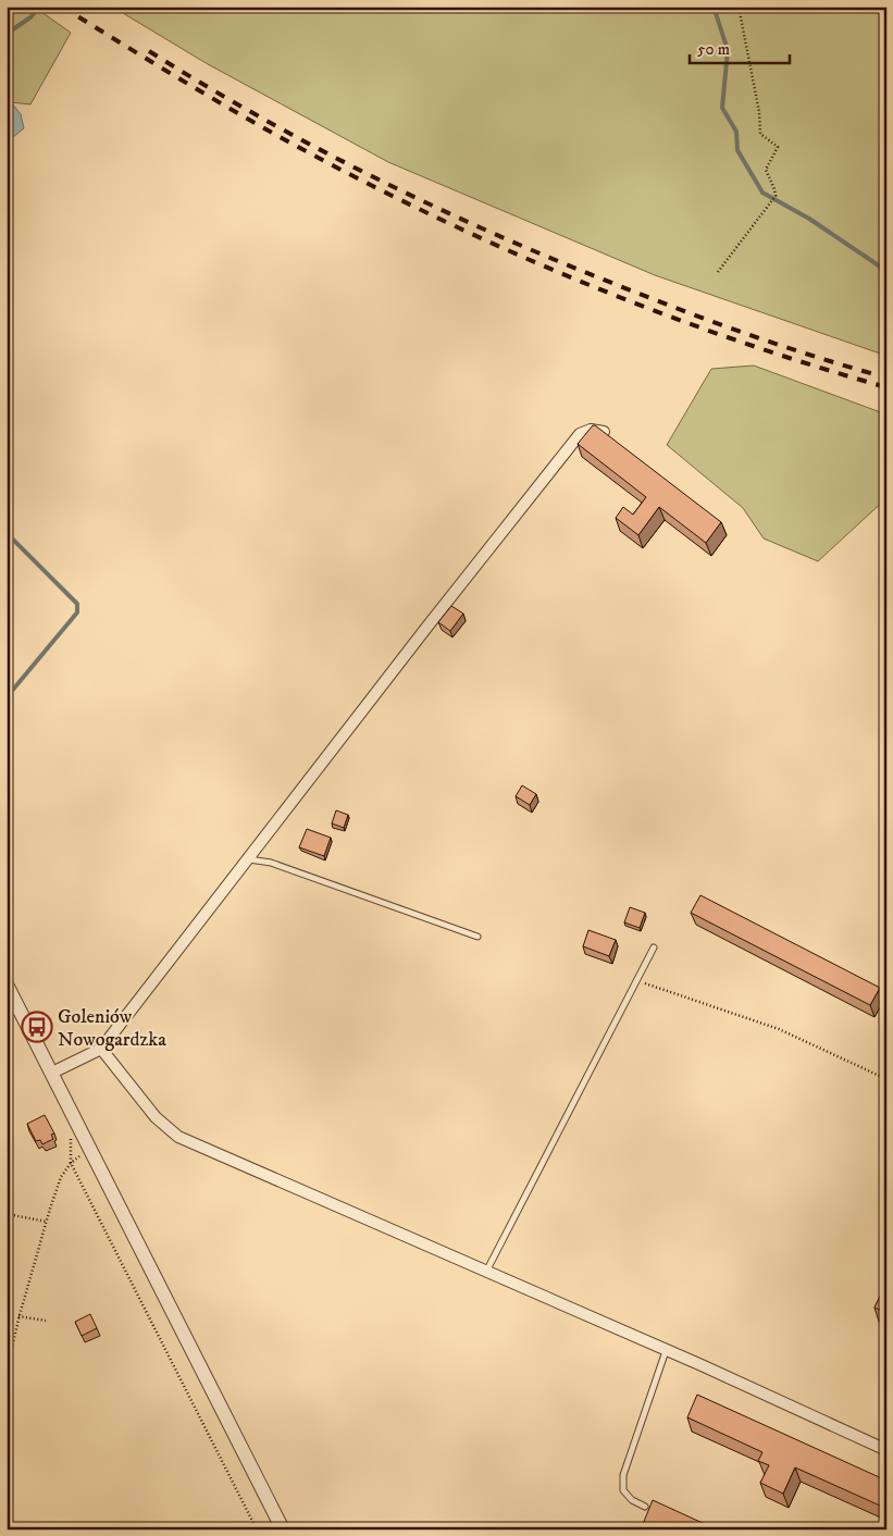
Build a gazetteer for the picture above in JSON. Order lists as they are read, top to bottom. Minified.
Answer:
{"places":{"bus stop":["Goleniów Nowogardzka"]},"scale_bar":"50 m"}
